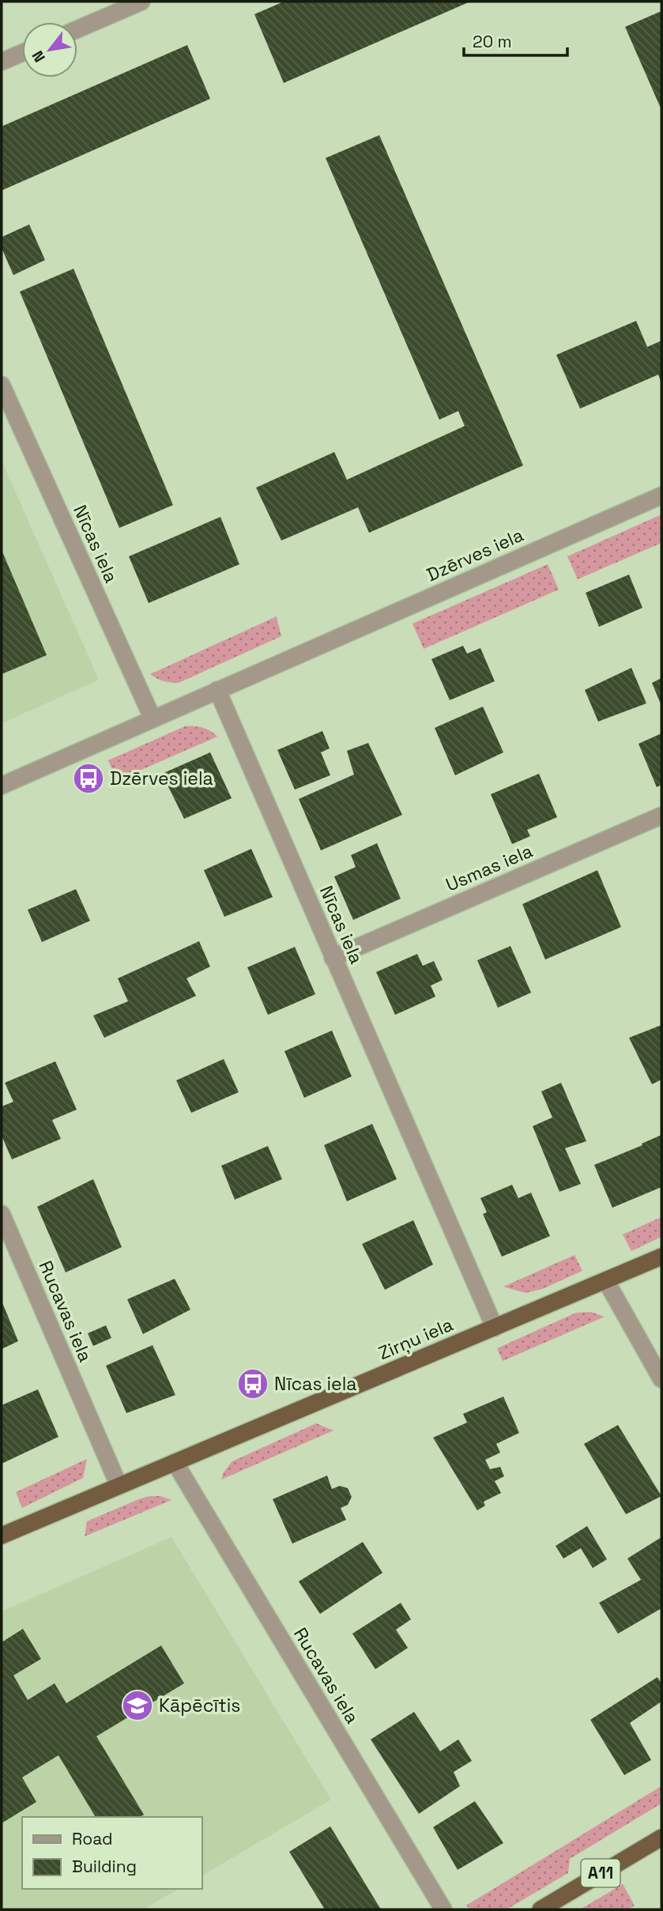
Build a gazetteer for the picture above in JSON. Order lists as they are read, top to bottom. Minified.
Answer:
{"streets":{"highway":["Zirņu iela","A11"],"street":["Nīcas iela","Dzērves iela","Usmas iela","Rucavas iela"]},"crossings":[["Nīcas iela","Dzērves iela"],["Nīcas iela","Usmas iela"],["Nīcas iela","Zirņu iela"],["Rucavas iela","Zirņu iela"]],"places":{"bus stop":["Dzērves iela","Nīcas iela"],"school or university":["Kāpēcītis"]},"legend":["Road","Building"],"scale_bar":"20 m","north":"bottom left"}
